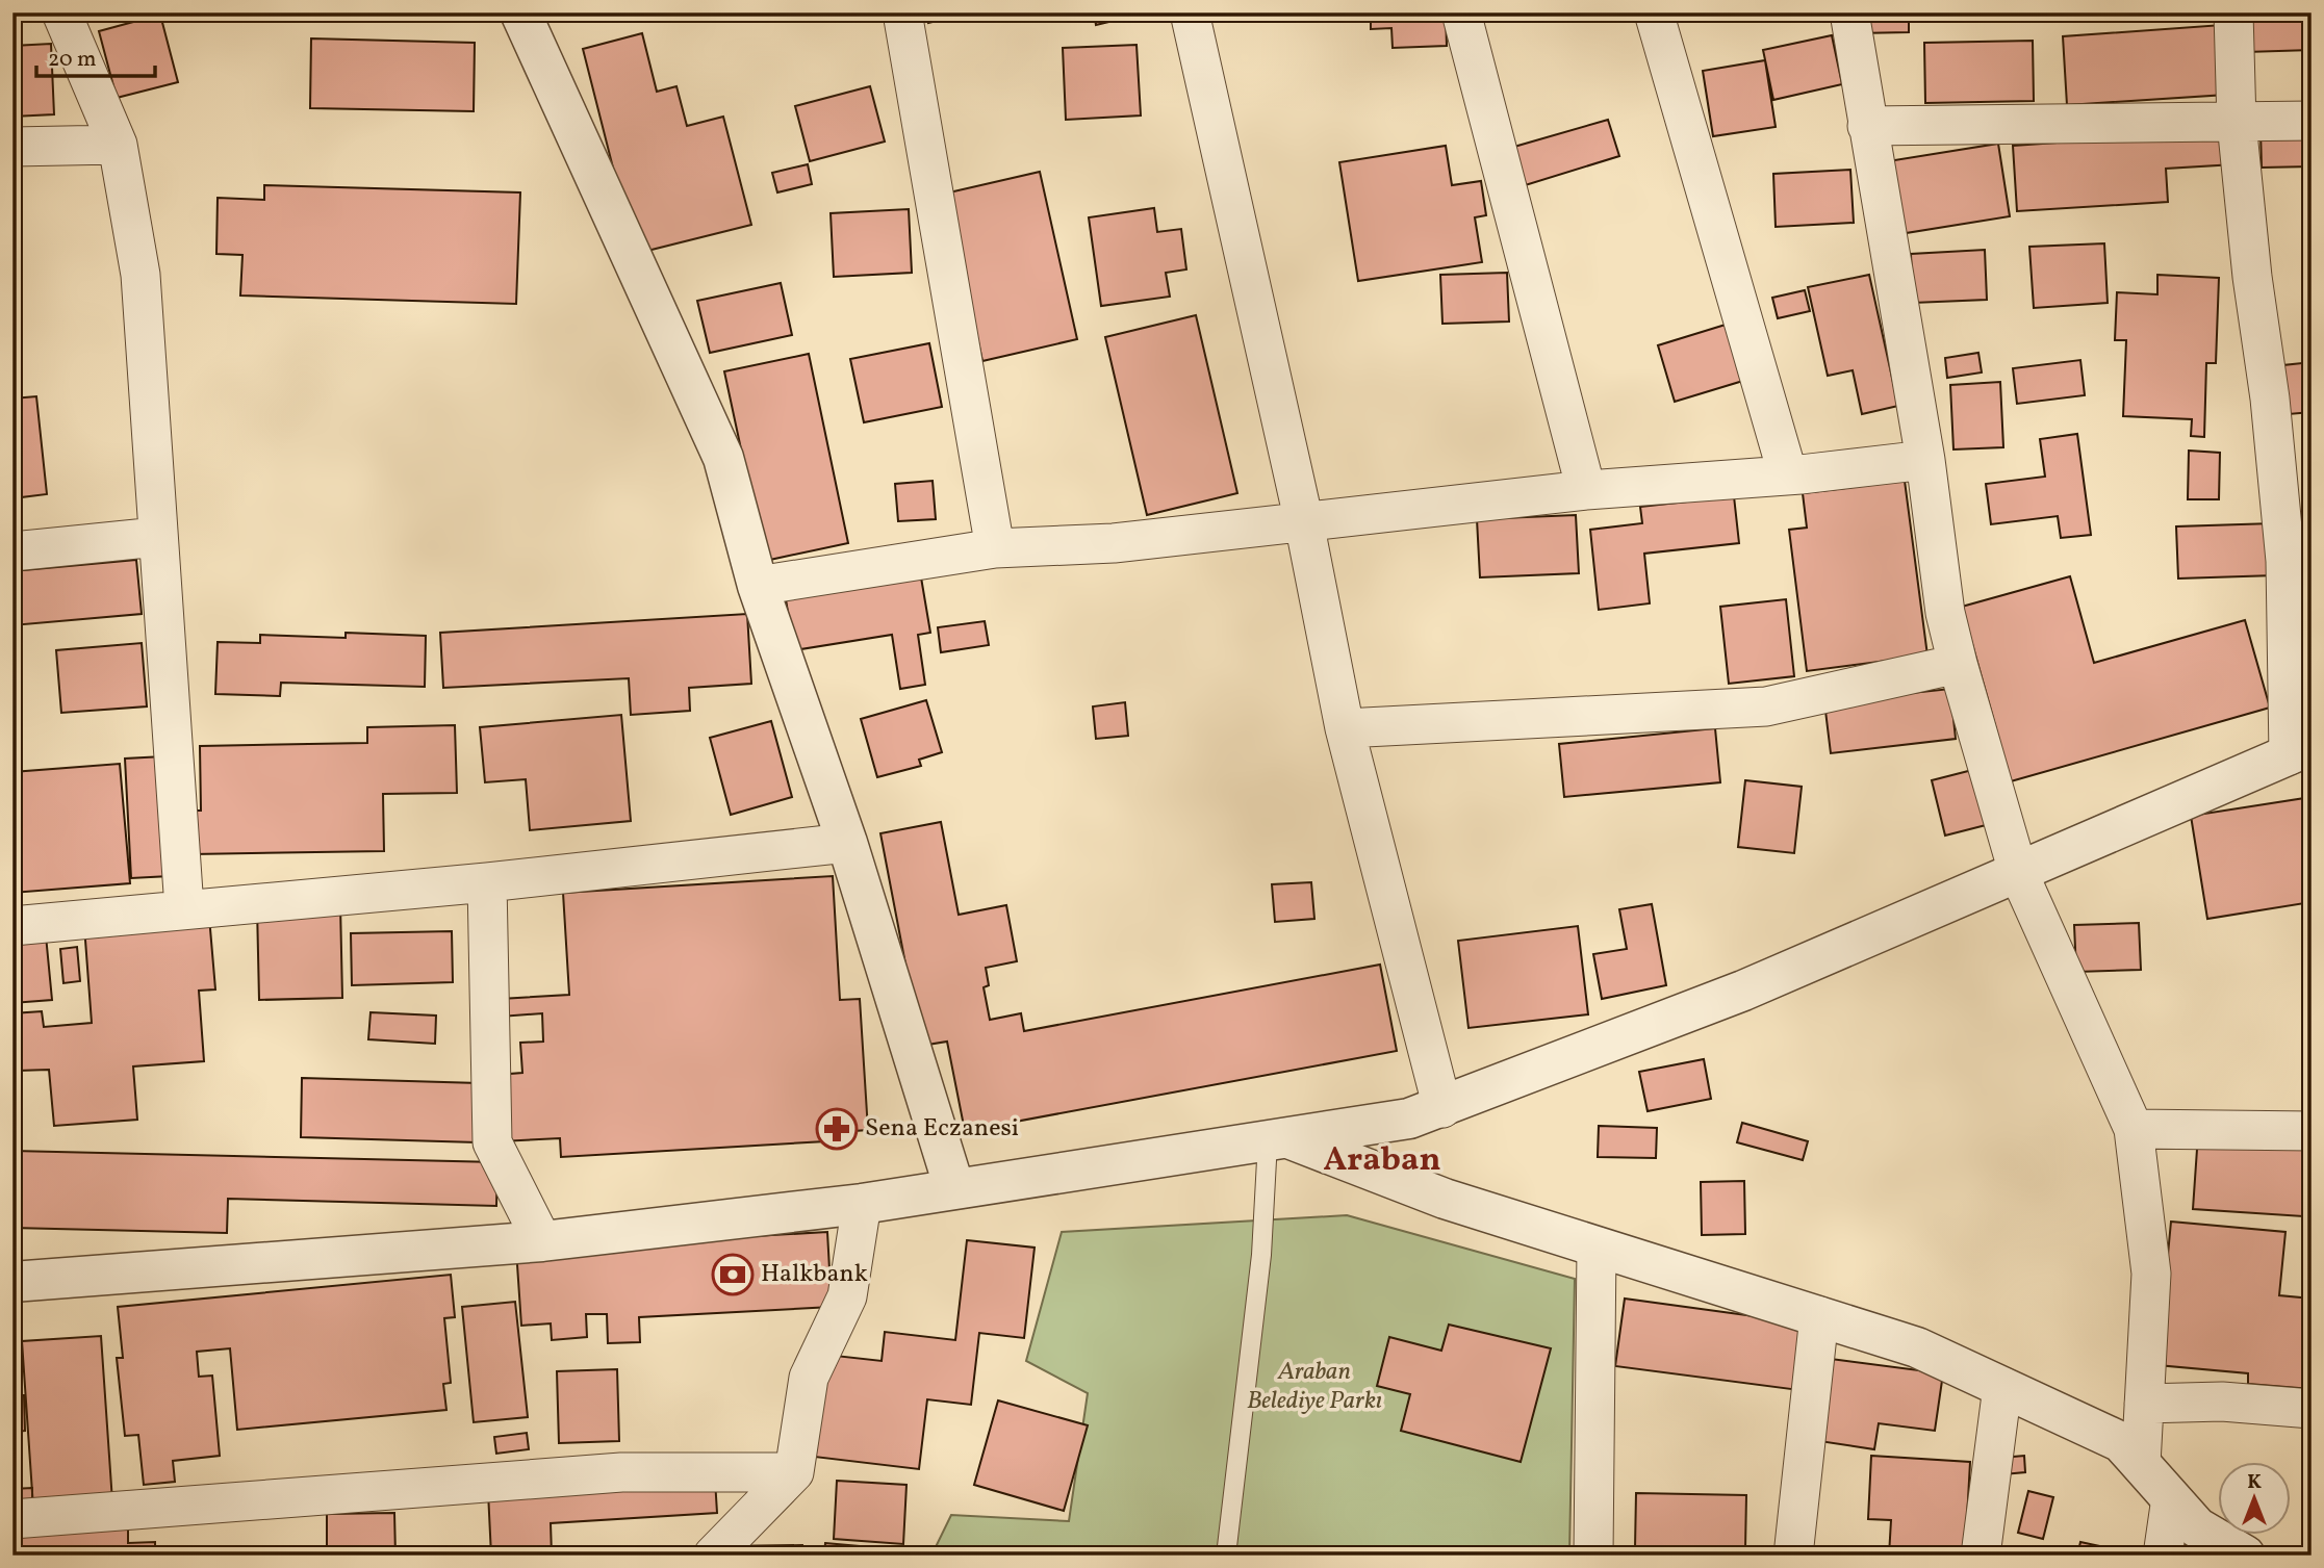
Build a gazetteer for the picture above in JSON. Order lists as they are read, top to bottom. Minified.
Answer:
{"districts":["Araban"],"parks":["Araban Belediye Parkı"],"places":{"pharmacy":["Sena Eczanesi"],"bank":["Halkbank"]},"scale_bar":"20 m","north":"top"}
